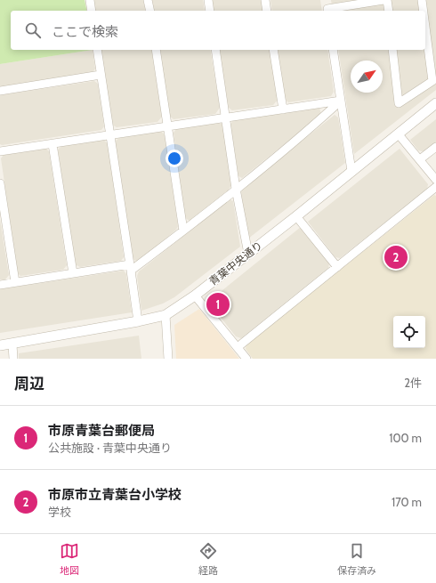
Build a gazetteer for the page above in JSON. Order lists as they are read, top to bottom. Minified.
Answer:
{"streets":{"street":["青葉中央通り"]},"north":"top right","page":{"search":"ここで検索","pins":["2","1"],"heading":["周辺","2件"],"list":[{"mark":"1","name":"市原青葉台郵便局","note":"公共施設 · 青葉中央通り","value":"100 m"},{"mark":"2","name":"市原市立青葉台小学校","note":"学校","value":"170 m"}],"nav":["地図","経路","保存済み"]}}
